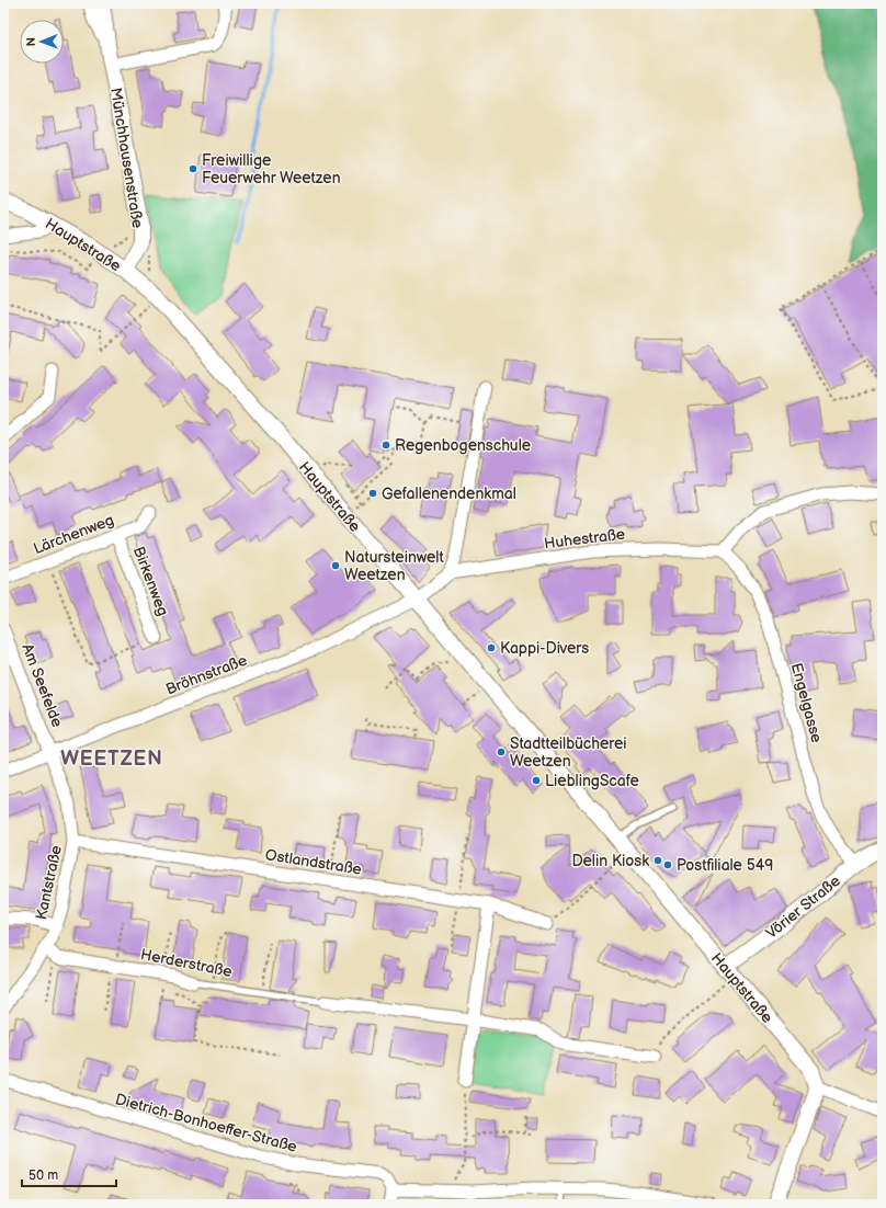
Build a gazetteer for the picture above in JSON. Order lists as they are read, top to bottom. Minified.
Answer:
{"streets":{"street":["Münchhausenstraße","Hauptstraße","Lärchenweg","Huhestraße","Birkenweg","Bröhnstraße","Am Seefelde","Engelgasse","Ostlandstraße","Kantstraße","Vörier Straße","Herderstraße","Dietrich-Bonhoeffer-Straße"]},"crossings":[["Münchhausenstraße","Hauptstraße"],["Hauptstraße","Huhestraße"],["Hauptstraße","Bröhnstraße"],["Hauptstraße","Vörier Straße"],["Lärchenweg","Birkenweg"],["Huhestraße","Bröhnstraße"],["Huhestraße","Engelgasse"],["Bröhnstraße","Am Seefelde"],["Bröhnstraße","Kantstraße"],["Am Seefelde","Kantstraße"],["Engelgasse","Vörier Straße"],["Ostlandstraße","Kantstraße"],["Kantstraße","Herderstraße"]],"districts":["WEETZEN"],"places":["Freiwillige Feuerwehr Weetzen","Regenbogenschule","Gefallenendenkmal","Natursteinwelt Weetzen","Kappi-Divers","Stadtteilbücherei Weetzen","LieblingScafe","Delin Kiosk","Postfiliale 549"],"scale_bar":"50 m","north":"left"}
